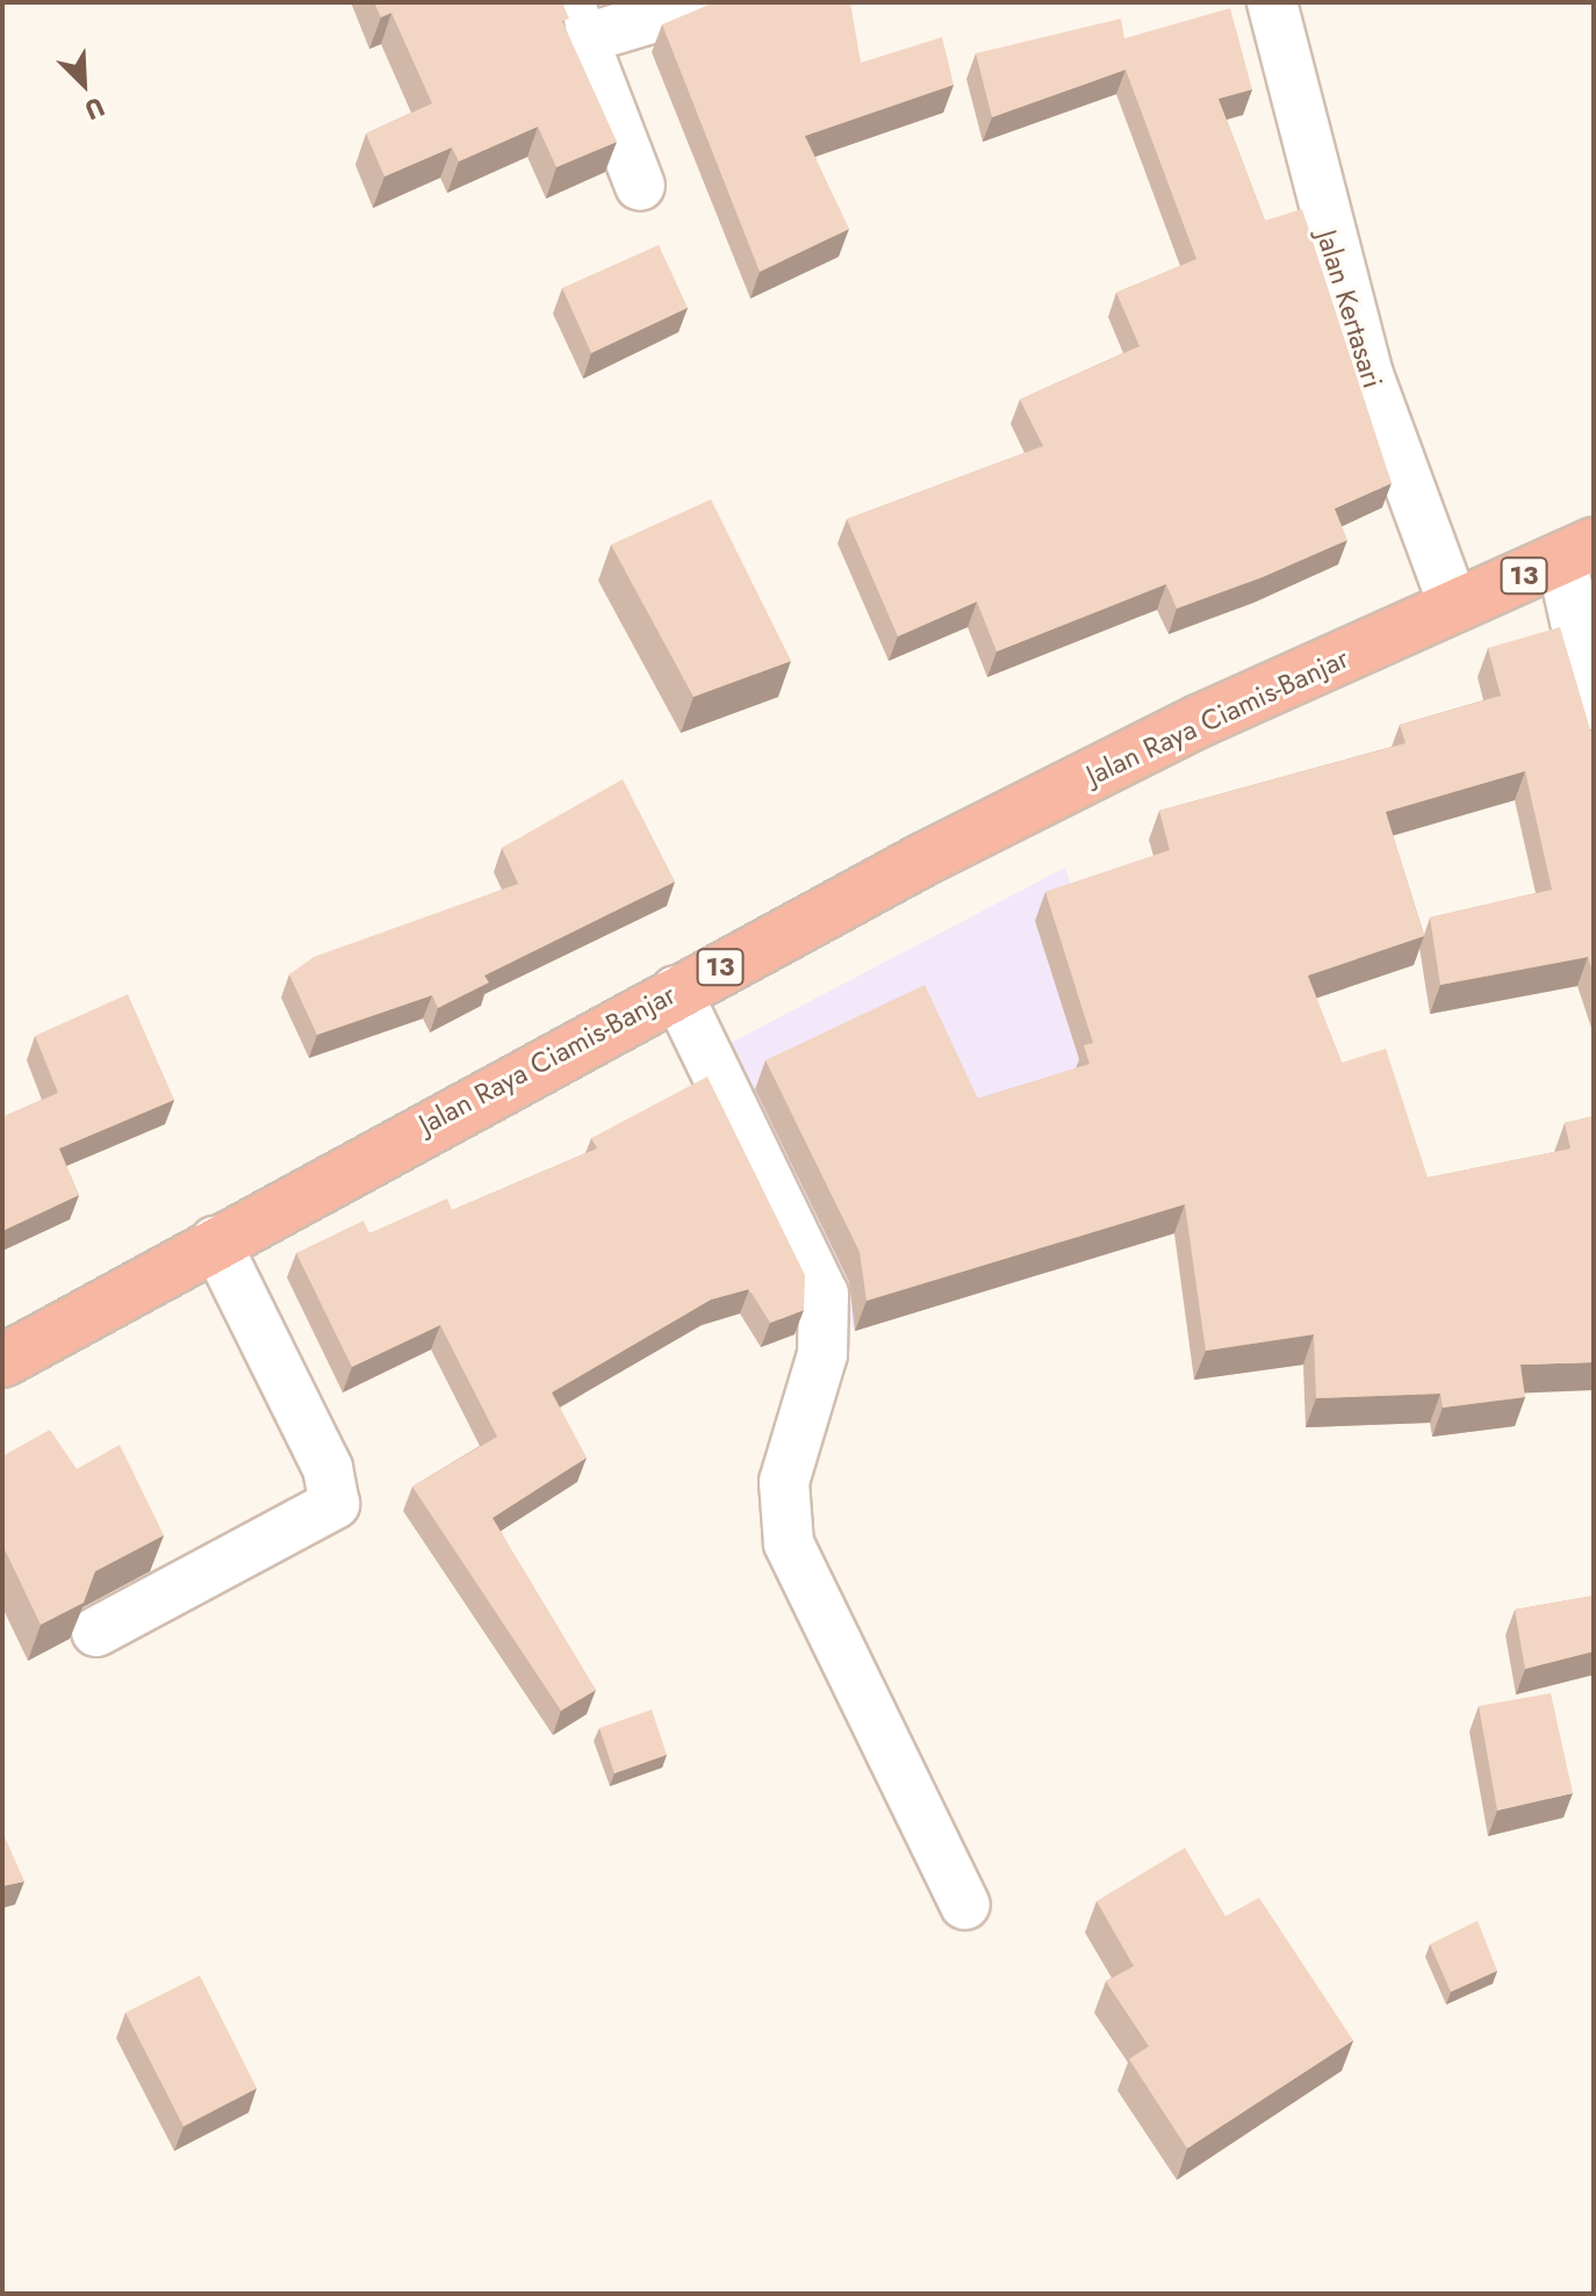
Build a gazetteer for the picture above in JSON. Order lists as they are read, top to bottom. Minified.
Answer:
{"streets":{"highway":["13","Jalan Raya Ciamis-Banjar"],"street":["Jalan Kertasari"]},"crossings":[["Jalan Kertasari","13"],["Jalan Kertasari","Jalan Raya Ciamis-Banjar"],["13","Jalan Raya Ciamis-Banjar"]],"north":"bottom right"}
